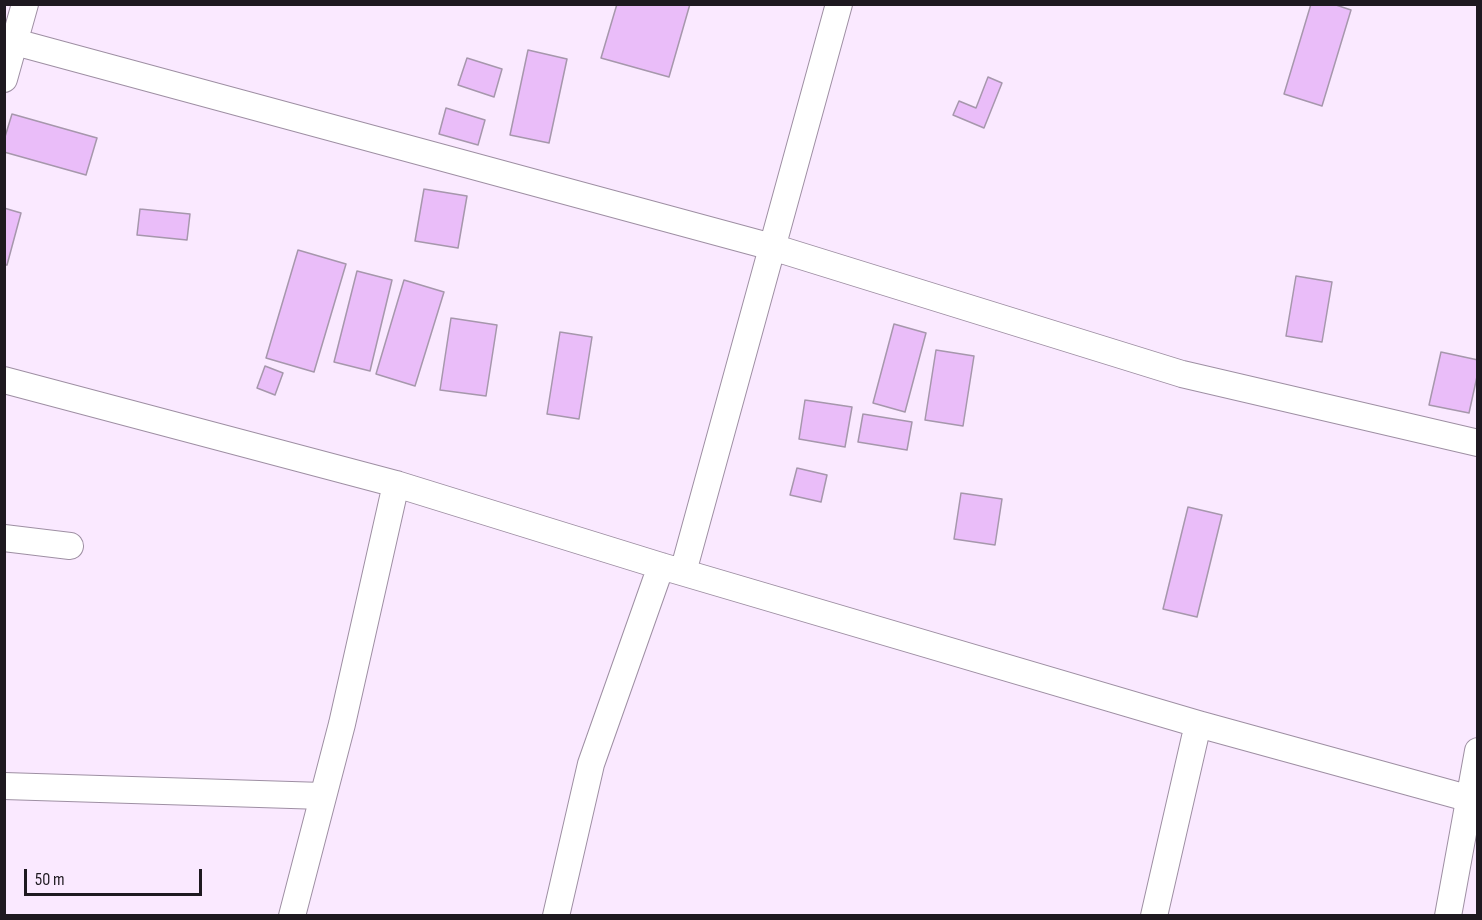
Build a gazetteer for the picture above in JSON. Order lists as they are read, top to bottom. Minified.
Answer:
{"scale_bar":"50 m"}
